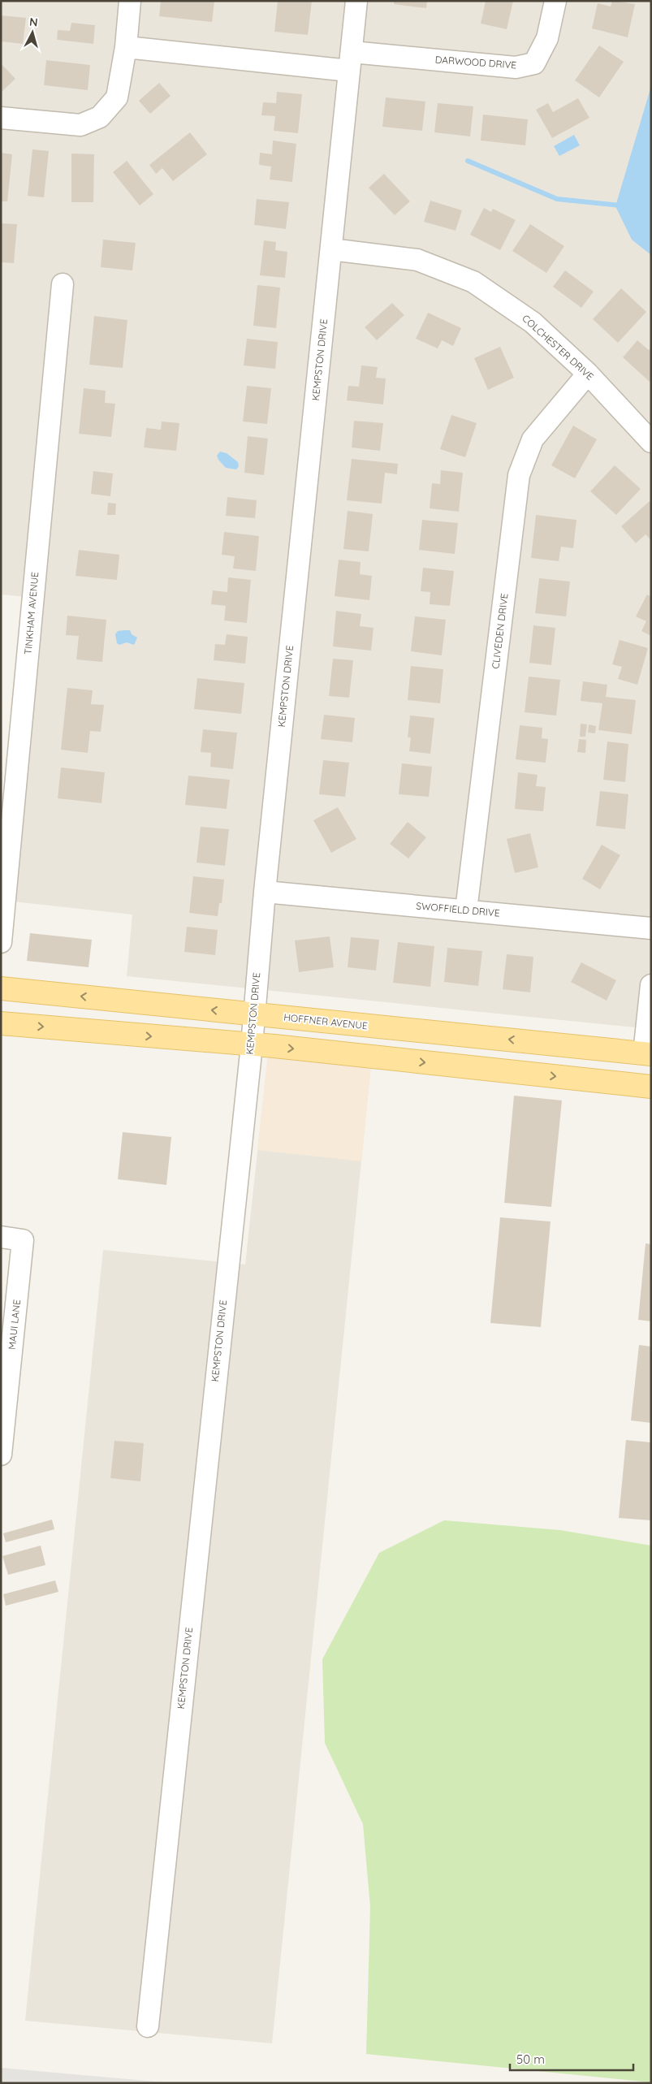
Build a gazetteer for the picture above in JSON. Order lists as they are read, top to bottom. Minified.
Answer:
{"streets":{"main road":["HOFFNER AVENUE"],"street":["DARWOOD DRIVE","COLCHESTER DRIVE","KEMPSTON DRIVE","TINKHAM AVENUE","CLIVEDEN DRIVE","SWOFFIELD DRIVE","MAUI LANE"]},"crossings":[["DARWOOD DRIVE","KEMPSTON DRIVE"],["COLCHESTER DRIVE","KEMPSTON DRIVE"],["COLCHESTER DRIVE","CLIVEDEN DRIVE"],["KEMPSTON DRIVE","SWOFFIELD DRIVE"],["KEMPSTON DRIVE","HOFFNER AVENUE"],["CLIVEDEN DRIVE","SWOFFIELD DRIVE"]],"scale_bar":"50 m","north":"top"}
